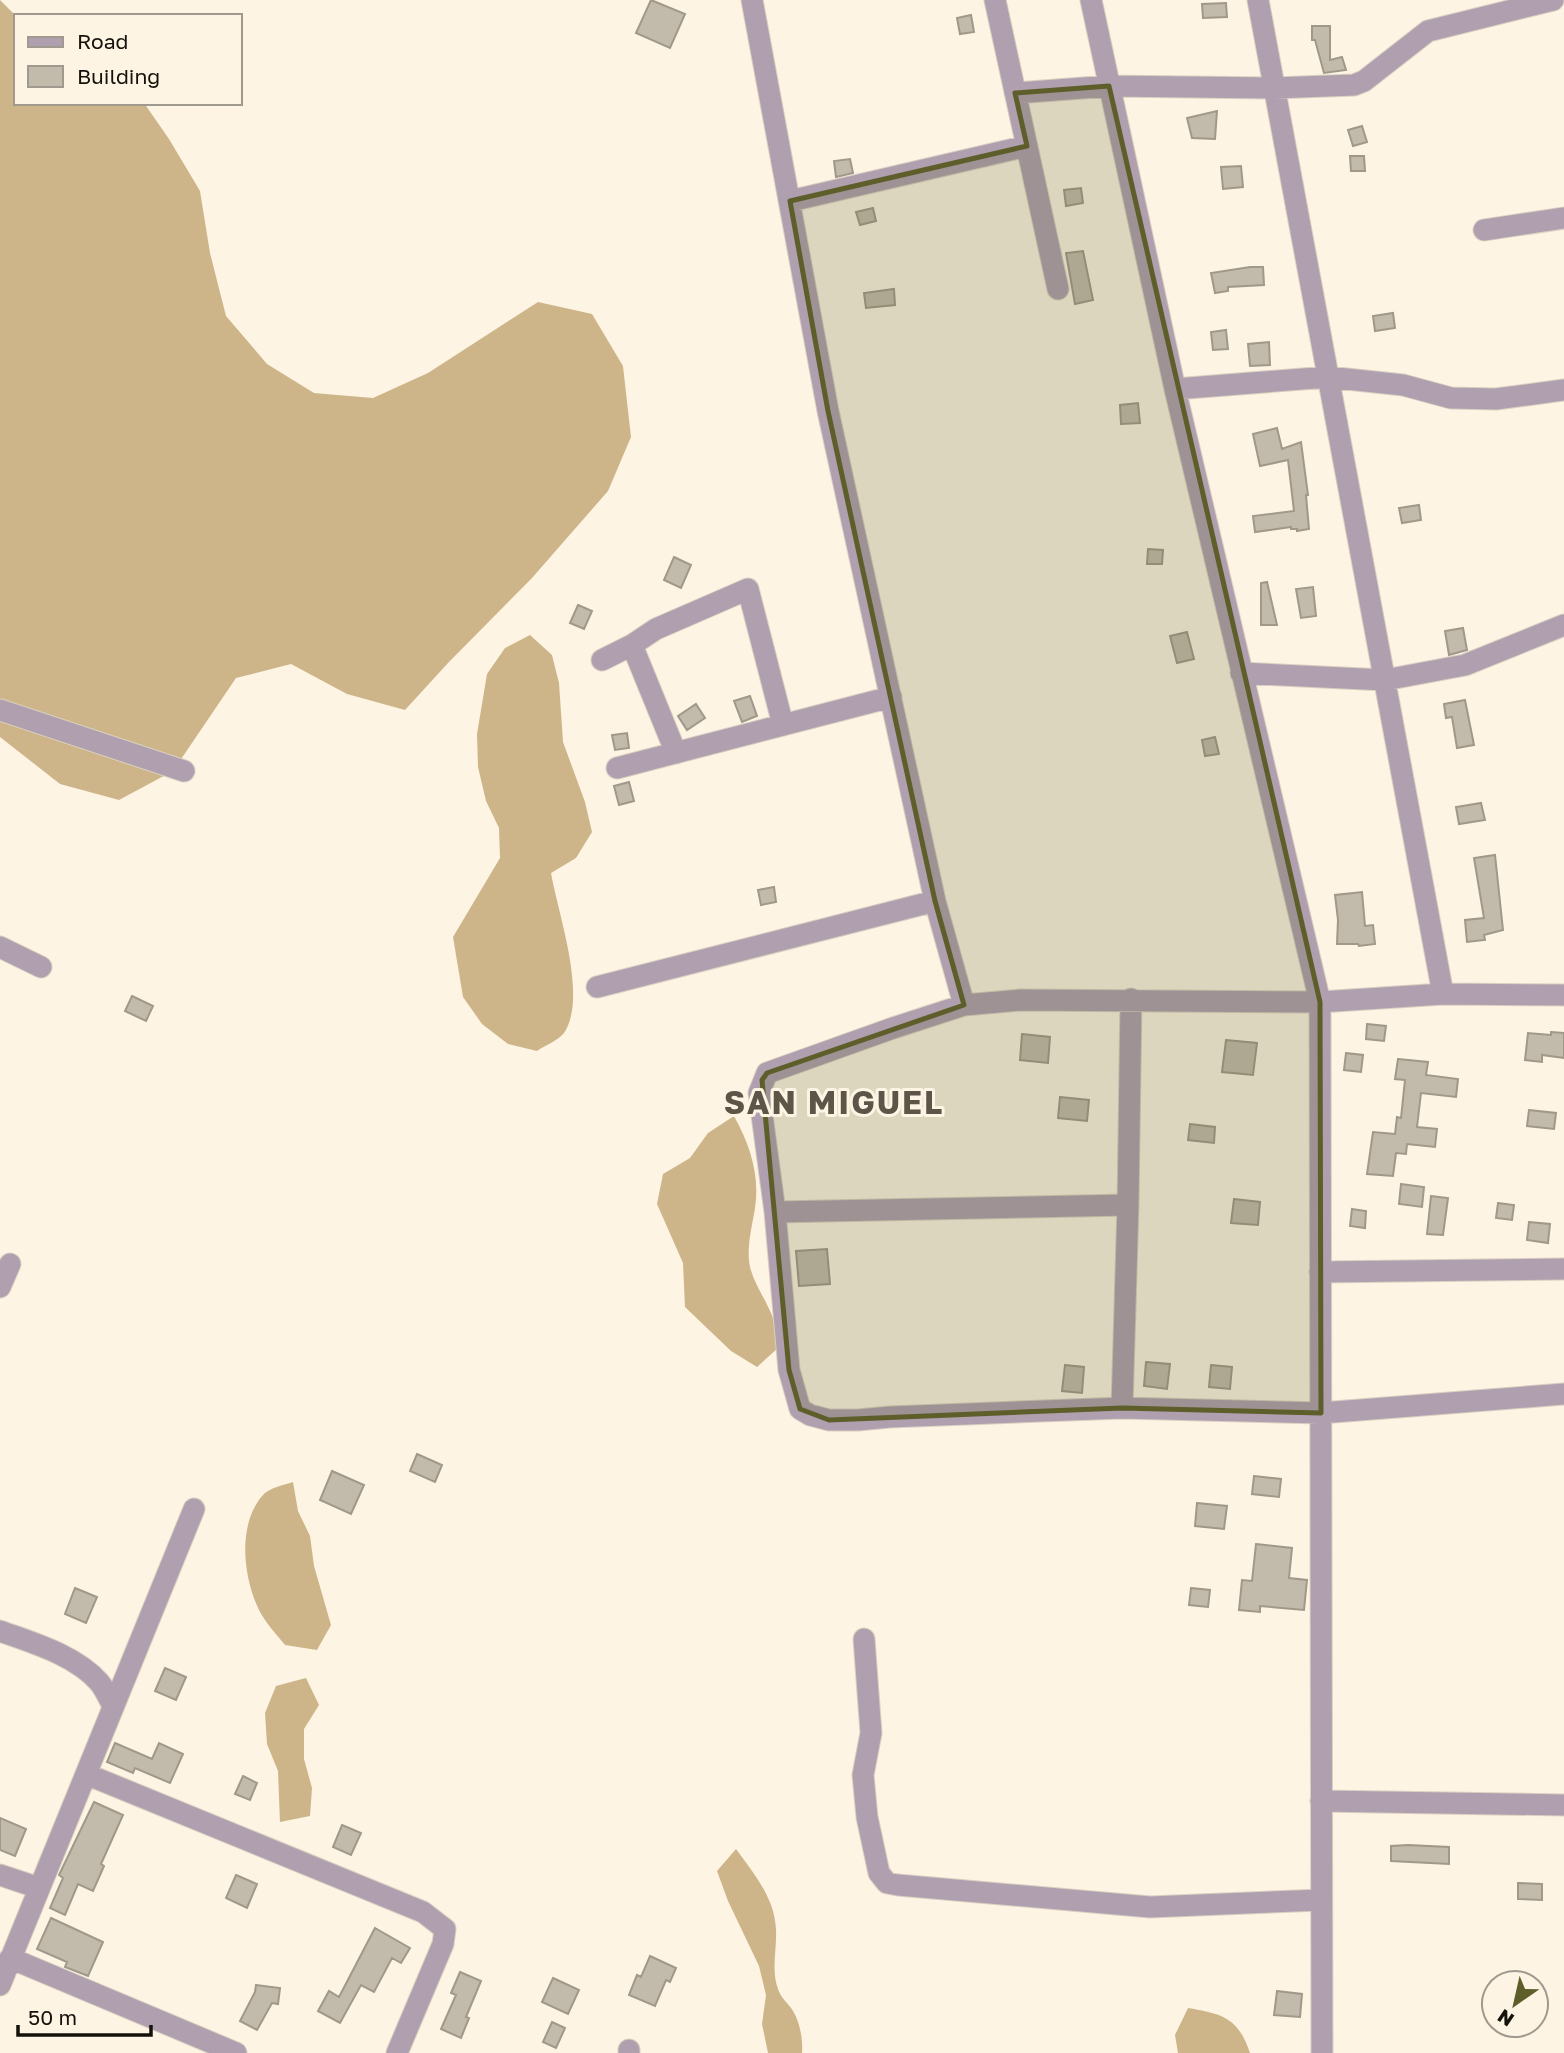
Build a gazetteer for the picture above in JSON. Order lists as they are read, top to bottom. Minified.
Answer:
{"districts":["SAN MIGUEL"],"legend":["Road","Building"],"scale_bar":"50 m","north":"bottom left"}
